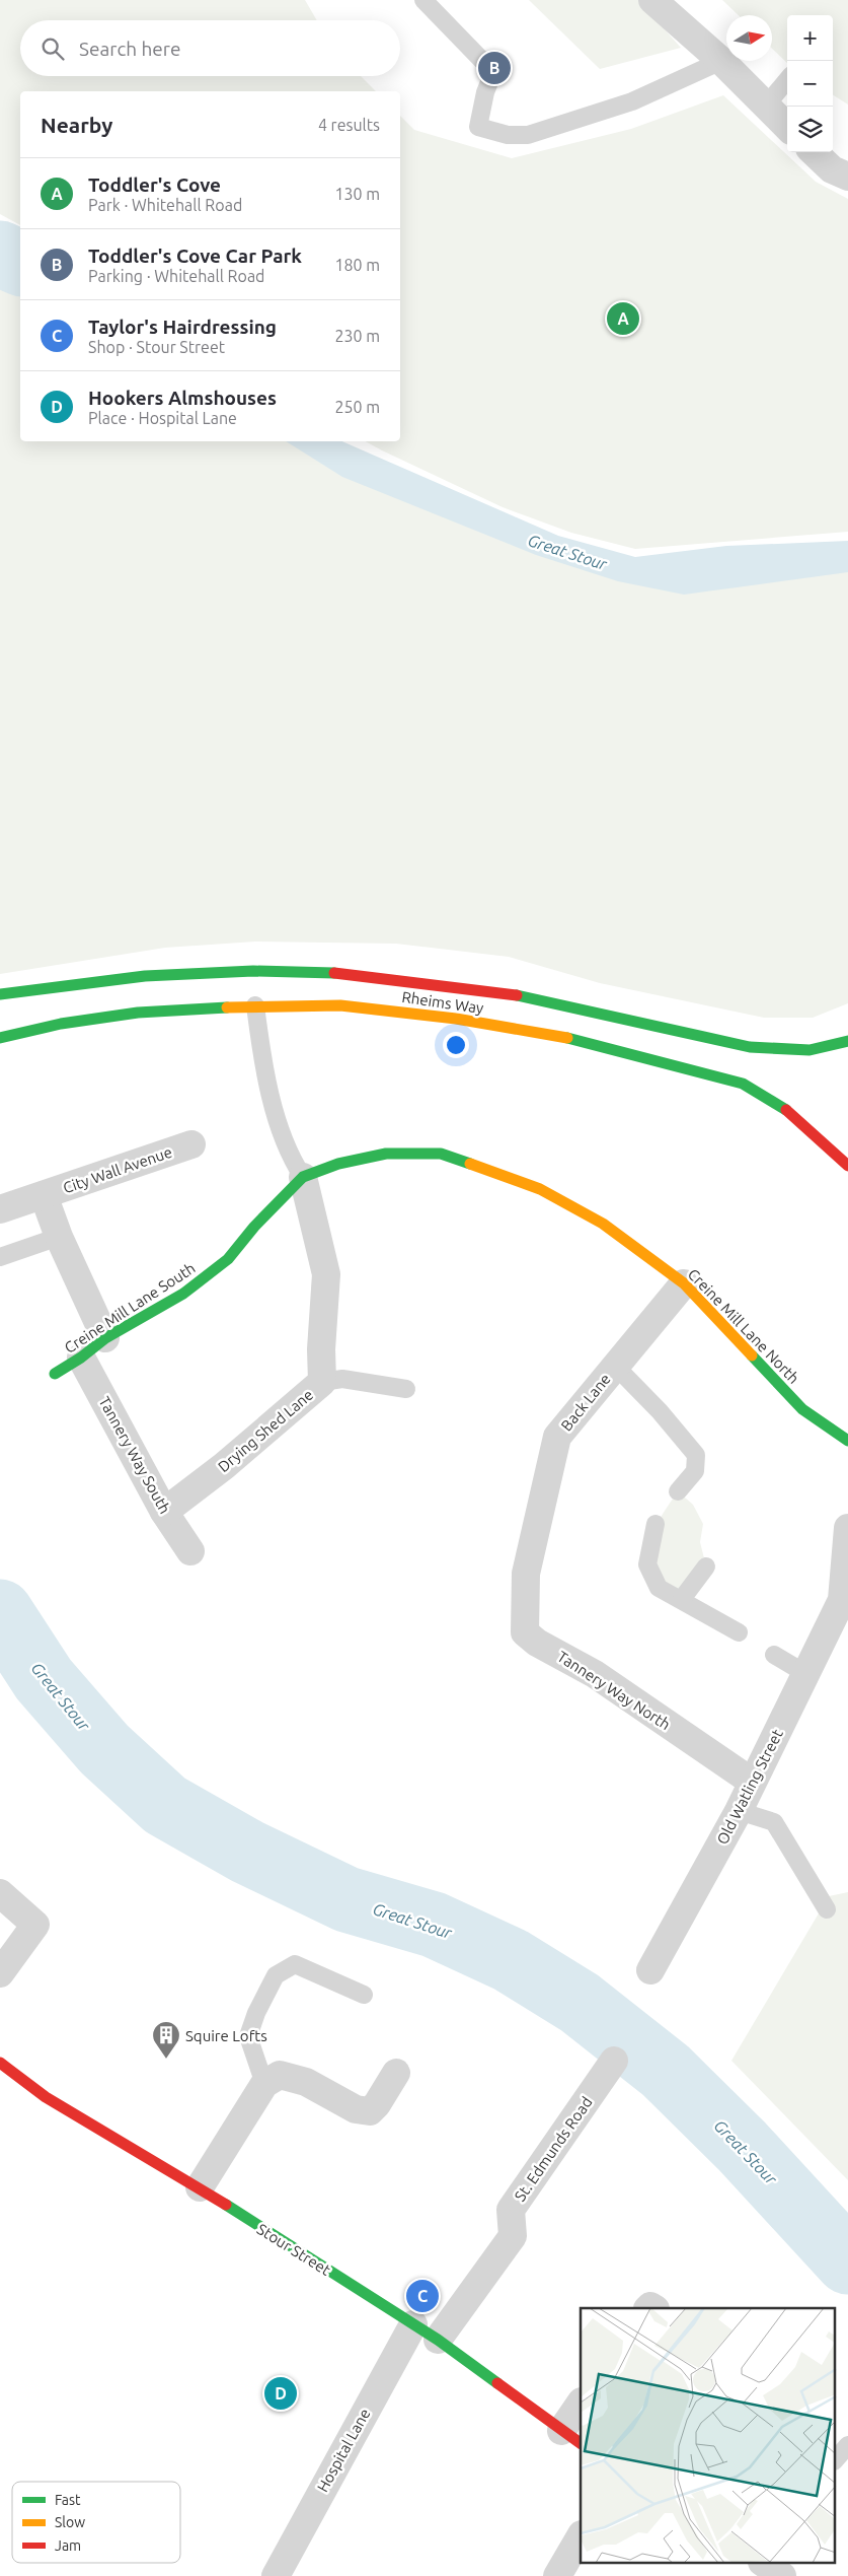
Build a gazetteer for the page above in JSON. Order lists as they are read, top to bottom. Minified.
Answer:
{"streets":{"main road":["Rheims Way","Creine Mill Lane South","Creine Mill Lane North","Stour Street"],"street":["City Wall Avenue","Back Lane","Drying Shed Lane","Tannery Way South","Tannery Way North","Old Watling Street","St. Edmunds Road","Hospital Lane"]},"crossings":[["City Wall Avenue","Creine Mill Lane South"],["Creine Mill Lane South","Creine Mill Lane North"],["Creine Mill Lane South","Drying Shed Lane"],["Creine Mill Lane South","Tannery Way South"],["Creine Mill Lane North","Back Lane"],["Creine Mill Lane North","Drying Shed Lane"],["Back Lane","Tannery Way North"],["Drying Shed Lane","Tannery Way South"],["Tannery Way North","Old Watling Street"],["St. Edmunds Road","Stour Street"],["Stour Street","Hospital Lane"]],"water":["Great Stour"],"places":{"building":["Squire Lofts"]},"legend":["Fast","Slow","Jam"],"north":"right","page":{"map_buttons":["+","−"],"search":"Search here","pins":["B","A","C","D"],"heading":["Nearby","4 results"],"list":[{"mark":"A","name":"Toddler's Cove","note":"Park · Whitehall Road","value":"130 m"},{"mark":"B","name":"Toddler's Cove Car Park","note":"Parking · Whitehall Road","value":"180 m"},{"mark":"C","name":"Taylor's Hairdressing","note":"Shop · Stour Street","value":"230 m"},{"mark":"D","name":"Hookers Almshouses","note":"Place · Hospital Lane","value":"250 m"}]}}
